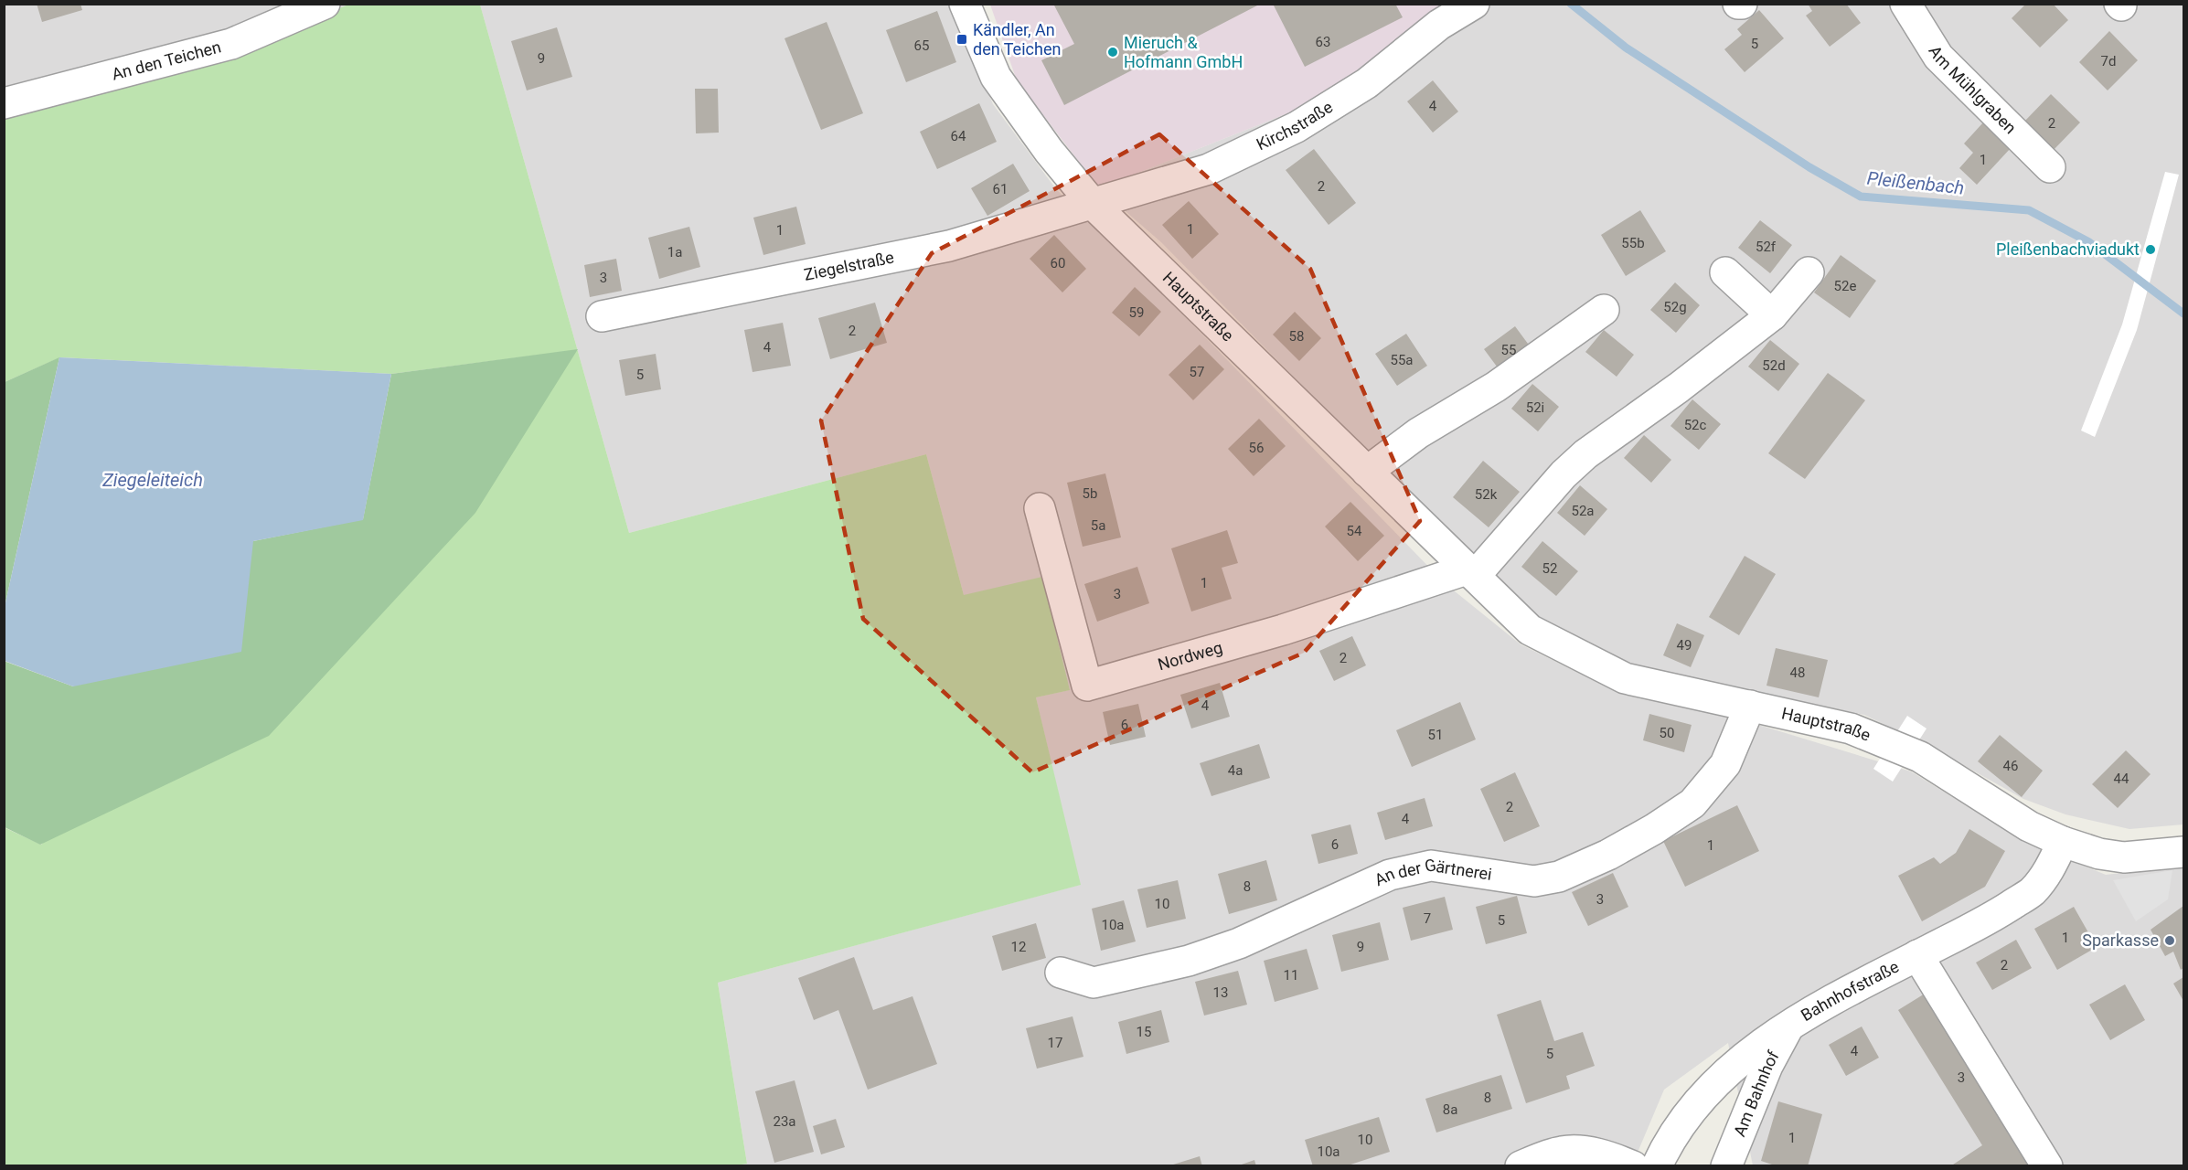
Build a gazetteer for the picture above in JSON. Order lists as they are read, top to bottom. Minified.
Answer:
{"streets":{"street":["An den Teichen","Am Mühlgraben","Kirchstraße","Ziegelstraße","Hauptstraße","Nordweg","An der Gärtnerei","Bahnhofstraße","Am Bahnhof"]},"crossings":[["Kirchstraße","Ziegelstraße"],["Kirchstraße","Hauptstraße"],["Ziegelstraße","Hauptstraße"],["Hauptstraße","Nordweg"],["Hauptstraße","An der Gärtnerei"],["Hauptstraße","Bahnhofstraße"],["Bahnhofstraße","Am Bahnhof"]],"water":["Pleißenbach","Ziegeleiteich"],"places":{"transit":["Kändler, An den Teichen"],"other":["Mieruch & Hofmann GmbH","Pleißenbachviadukt","Sparkasse"]},"house_numbers":["63","5","65","9","7d","4","2","64","1","2","61","1","1","55b","52f","1a","60","3","52e","52g","59","2","58","4","55","55a","52d","57","5","52i","52c","56","5b","52k","52a","5a","54","52","1","3","49","2","48","4","6","50","51","46","4a","44","2","4","6","1","8","3","10","7","5","10a","1","12","9","2","11","13","15","17","4","5","3","8","8a","23a","1","10","10a"]}
